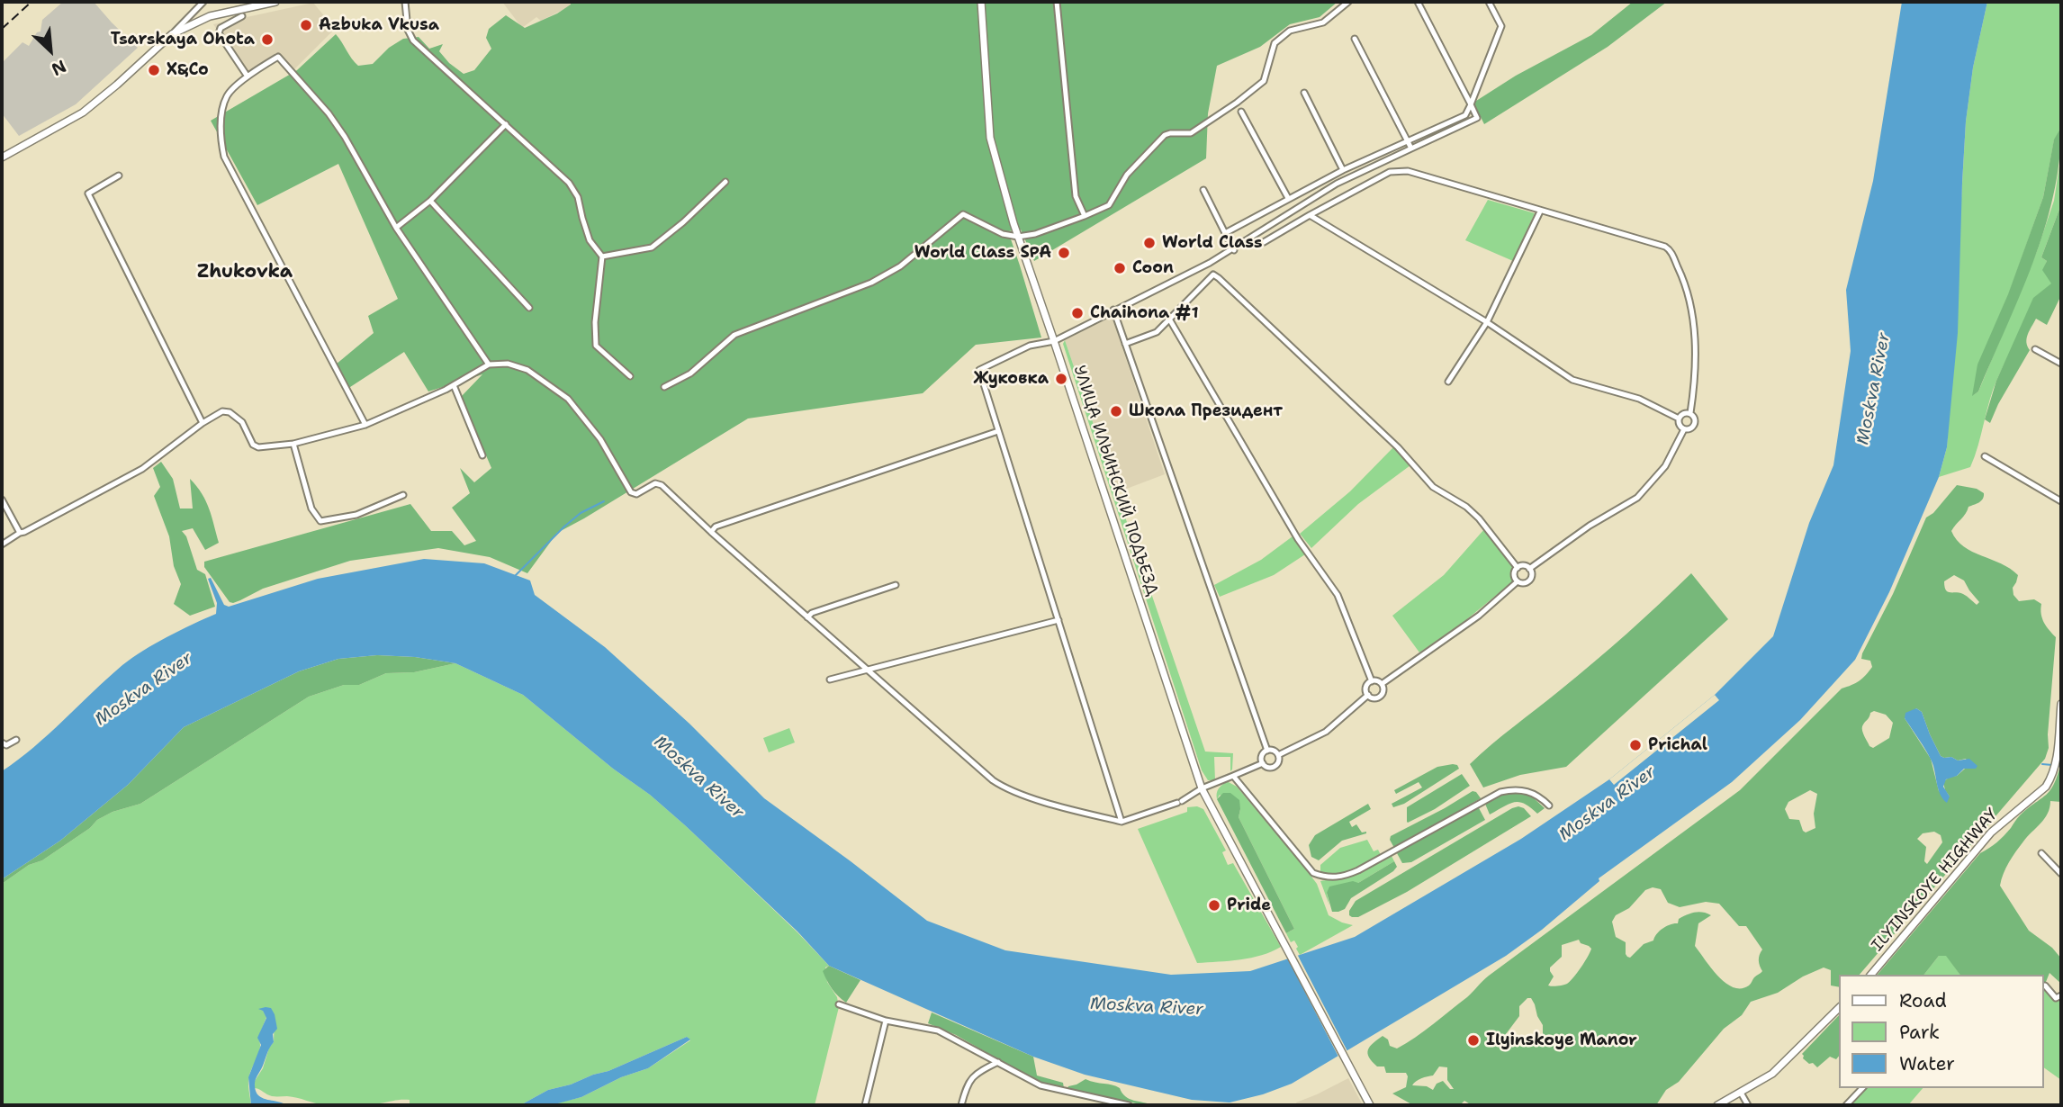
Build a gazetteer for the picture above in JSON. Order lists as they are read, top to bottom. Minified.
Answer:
{"streets":{"main road":["УЛИЦА ИЛЬИНСКИЙ ПОДЪЕЗД","ILYINSKOYE HIGHWAY"]},"districts":["Zhukovka"],"water":["Moskva River"],"places":["Azbuka Vkusa","Tsarskaya Ohota","X&Co","World Class","World Class SPA","Coon","Chaihona #1","Жуковка","Школа Президент","Prichal","Pride","Ilyinskoye Manor"],"legend":["Road","Park","Water"],"north":"bottom right"}
